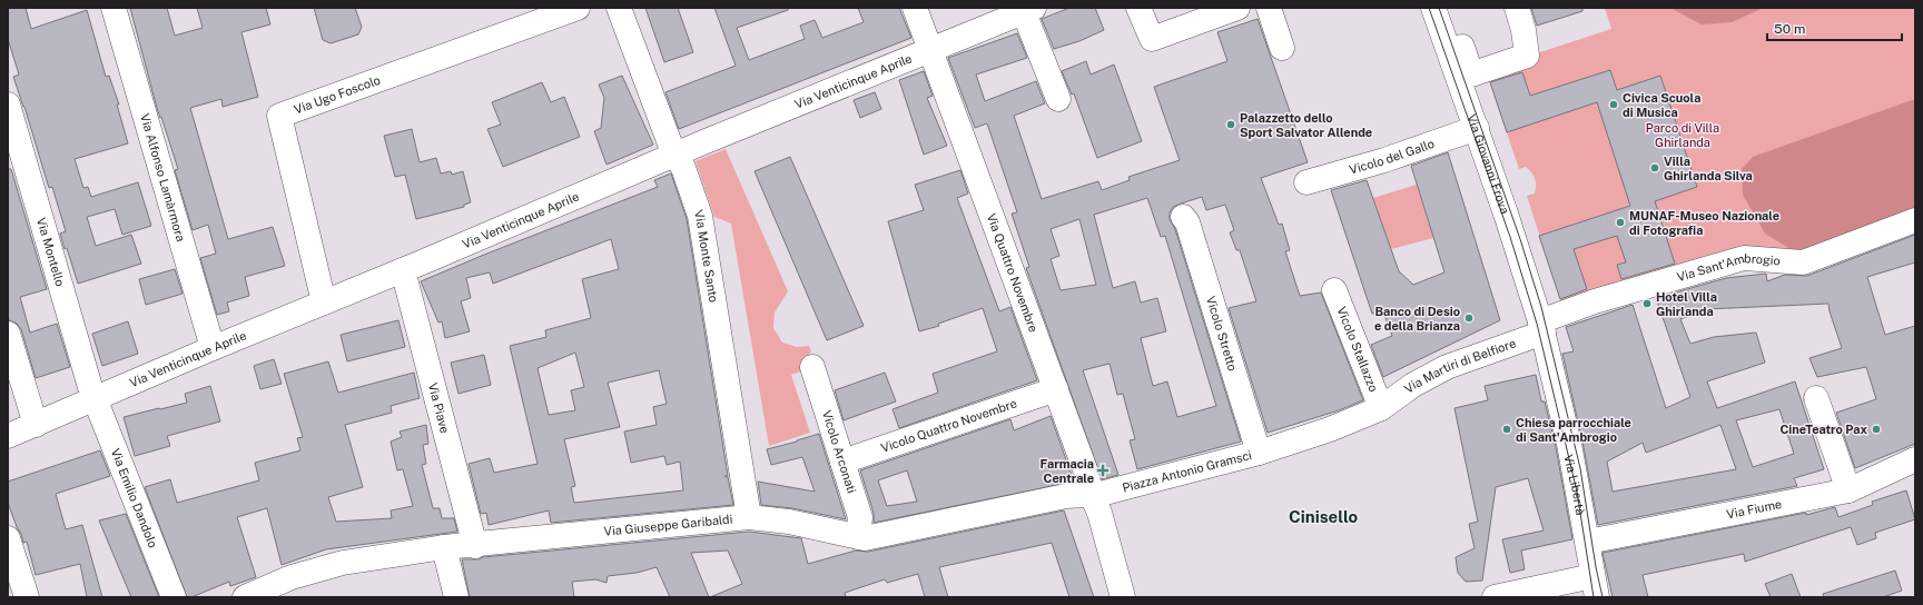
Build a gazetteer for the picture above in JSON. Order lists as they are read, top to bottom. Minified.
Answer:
{"streets":{"street":["Via Venticinque Aprile","Via Ugo Foscolo","Vicolo del Gallo","Via Giovanni Frova","Via Alfonso Lamàrmora","Via Montello","Via Monte Santo","Via Sant'Ambrogio","Via Quattro Novembre","Vicolo Stretto","Vicolo Stallazzo","Via Martiri di Belfiore","Via Piave","Vicolo Quattro Novembre","Vicolo Arconati","Piazza Antonio Gramsci","Via Libertà","Via Emilio Dandolo","Via Fiume","Via Giuseppe Garibaldi"]},"crossings":[["Via Venticinque Aprile","Via Ugo Foscolo"],["Via Venticinque Aprile","Via Alfonso Lamàrmora"],["Via Venticinque Aprile","Via Montello"],["Via Venticinque Aprile","Via Monte Santo"],["Via Venticinque Aprile","Via Quattro Novembre"],["Via Venticinque Aprile","Via Piave"],["Via Venticinque Aprile","Via Emilio Dandolo"],["Vicolo del Gallo","Via Giovanni Frova"],["Via Giovanni Frova","Via Sant'Ambrogio"],["Via Giovanni Frova","Via Martiri di Belfiore"],["Via Giovanni Frova","Via Libertà"],["Via Montello","Via Emilio Dandolo"],["Via Monte Santo","Via Giuseppe Garibaldi"],["Via Sant'Ambrogio","Via Martiri di Belfiore"],["Via Sant'Ambrogio","Via Libertà"],["Via Quattro Novembre","Vicolo Quattro Novembre"],["Via Quattro Novembre","Piazza Antonio Gramsci"],["Via Quattro Novembre","Via Giuseppe Garibaldi"],["Vicolo Stretto","Piazza Antonio Gramsci"],["Vicolo Stallazzo","Via Martiri di Belfiore"],["Vicolo Stallazzo","Piazza Antonio Gramsci"],["Via Martiri di Belfiore","Piazza Antonio Gramsci"],["Via Martiri di Belfiore","Via Libertà"],["Via Piave","Via Giuseppe Garibaldi"],["Vicolo Quattro Novembre","Vicolo Arconati"],["Vicolo Arconati","Via Giuseppe Garibaldi"],["Piazza Antonio Gramsci","Via Giuseppe Garibaldi"],["Via Libertà","Via Fiume"]],"districts":["Cinisello"],"parks":["Parco di Villa Ghirlanda"],"places":{"other":["Civica Scuola di Musica","Palazzetto dello Sport Salvator Allende","Villa Ghirlanda Silva","MUNAF-Museo Nazionale di Fotografia","Hotel Villa Ghirlanda","Banco di Desio e della Brianza","Chiesa parrocchiale di Sant'Ambrogio","CineTeatro Pax"],"health":["Farmacia Centrale"]},"scale_bar":"50 m"}
